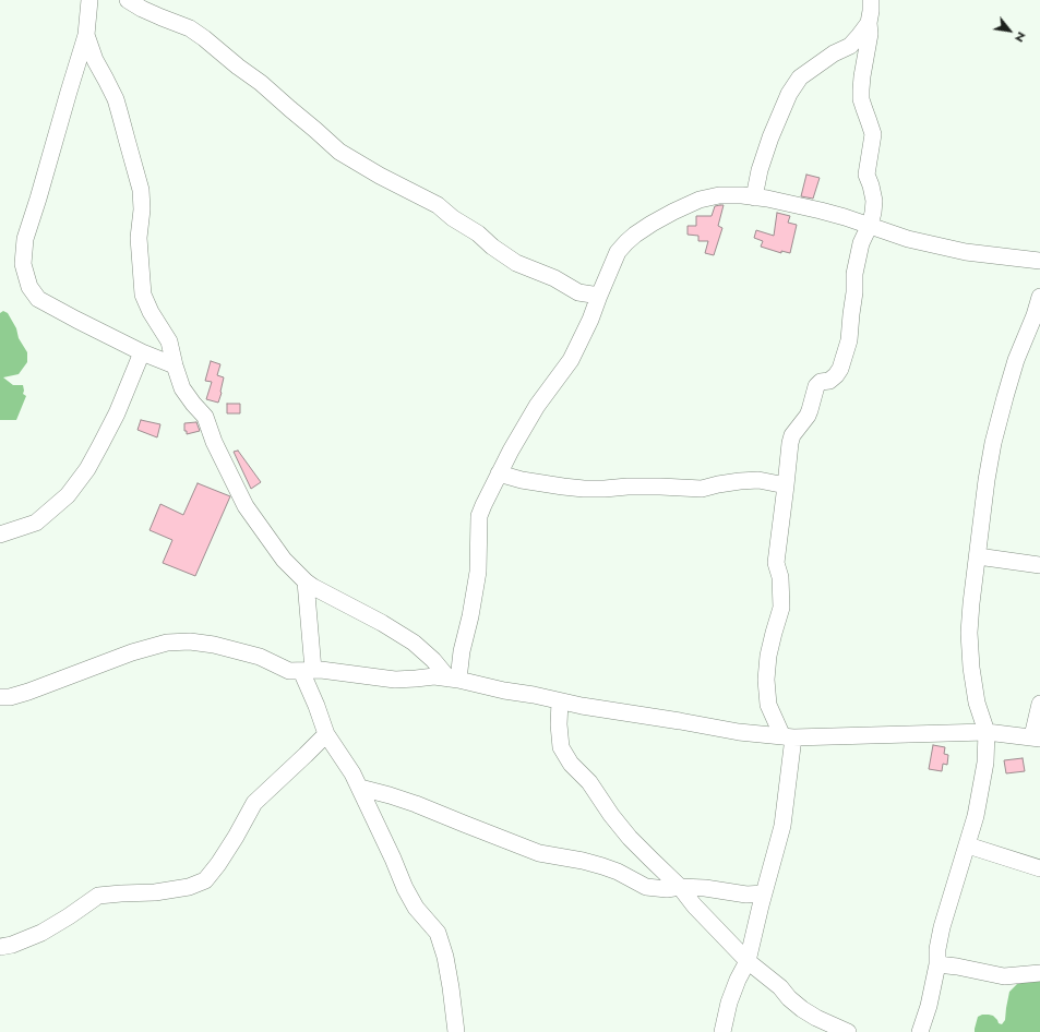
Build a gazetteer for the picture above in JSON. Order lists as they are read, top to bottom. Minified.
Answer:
{"north":"bottom right"}
